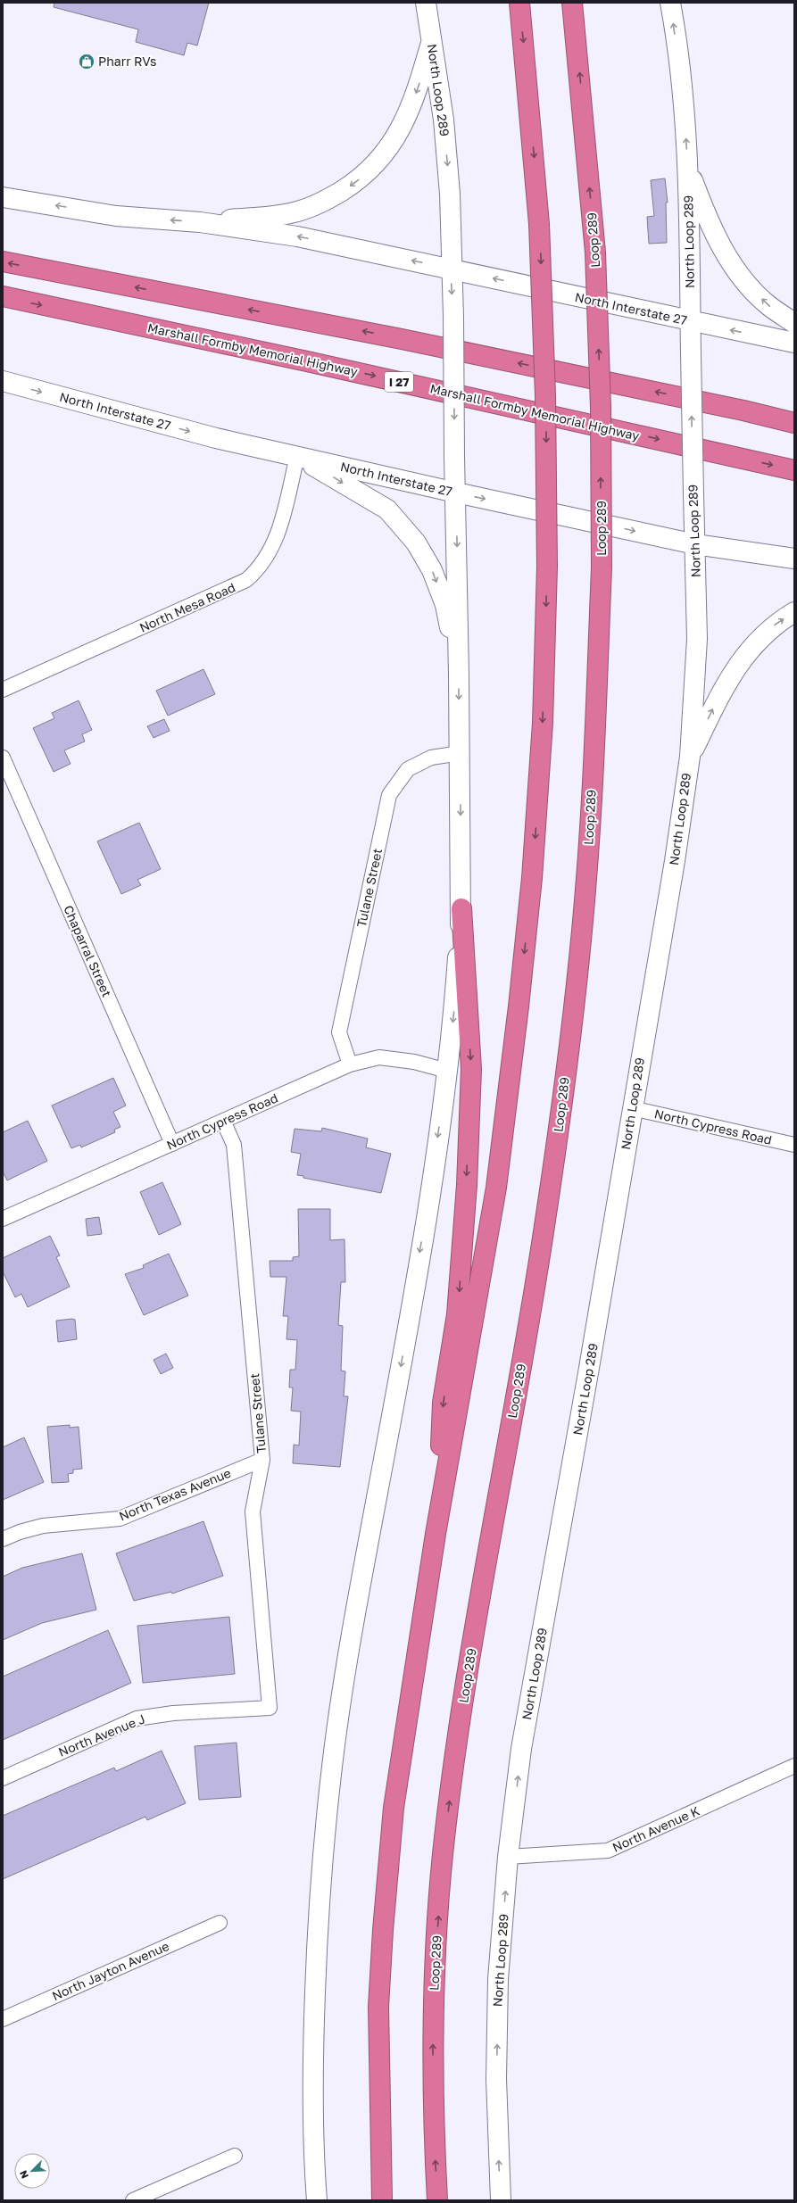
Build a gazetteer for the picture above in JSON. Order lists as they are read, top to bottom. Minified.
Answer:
{"streets":{"highway":["Loop 289","Marshall Formby Memorial Highway","I 27"],"main road":["North Loop 289","North Interstate 27"],"street":["North Mesa Road","Tulane Street","Chaparral Street","North Cypress Road","North Texas Avenue","North Avenue J","North Avenue K","North Jayton Avenue"]},"crossings":[["North Loop 289","North Interstate 27"],["North Loop 289","Tulane Street"],["North Loop 289","North Cypress Road"],["North Loop 289","North Avenue K"],["North Interstate 27","North Mesa Road"],["Tulane Street","North Cypress Road"],["Tulane Street","North Texas Avenue"],["Tulane Street","North Avenue J"],["Chaparral Street","North Cypress Road"]],"places":{"shop":["Pharr RVs"]},"north":"bottom left"}
